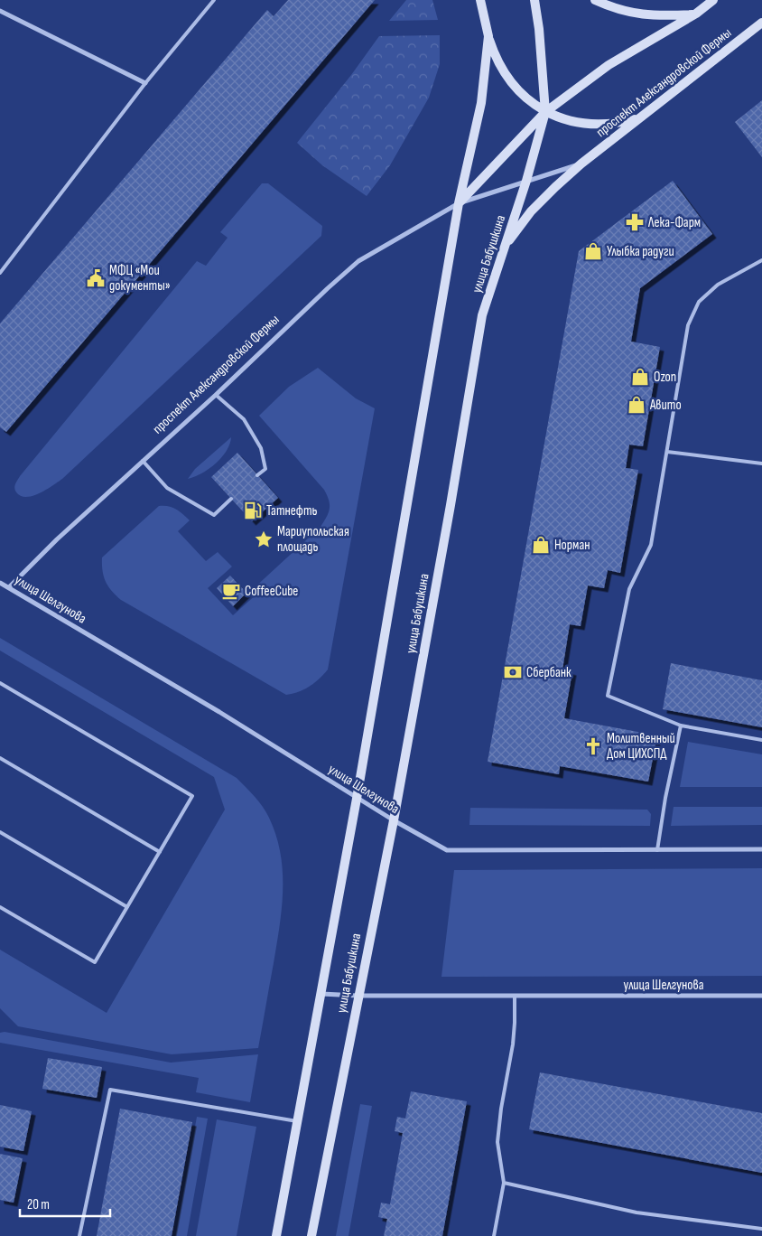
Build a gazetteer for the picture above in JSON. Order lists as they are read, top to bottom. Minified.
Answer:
{"streets":{"main road":["проспект Александровской Фермы","улица Бабушкина"],"street":["улица Шелгунова"]},"crossings":[["проспект Александровской Фермы","улица Бабушкина"],["проспект Александровской Фермы","улица Шелгунова"],["улица Бабушкина","улица Шелгунова"]],"places":{"pharmacy":["Лека-Фарм"],"shop":["Улыбка радуги","Ozon","Авито","Норман"],"public building":["МФЦ «Мои документы»"],"fuel station":["Татнефть"],"place":["Мариупольская площадь"],"cafe":["CoffeeCube"],"bank":["Сбербанк"],"church":["Молитвенный Дом ЦИХСПД"]},"scale_bar":"20 m"}
